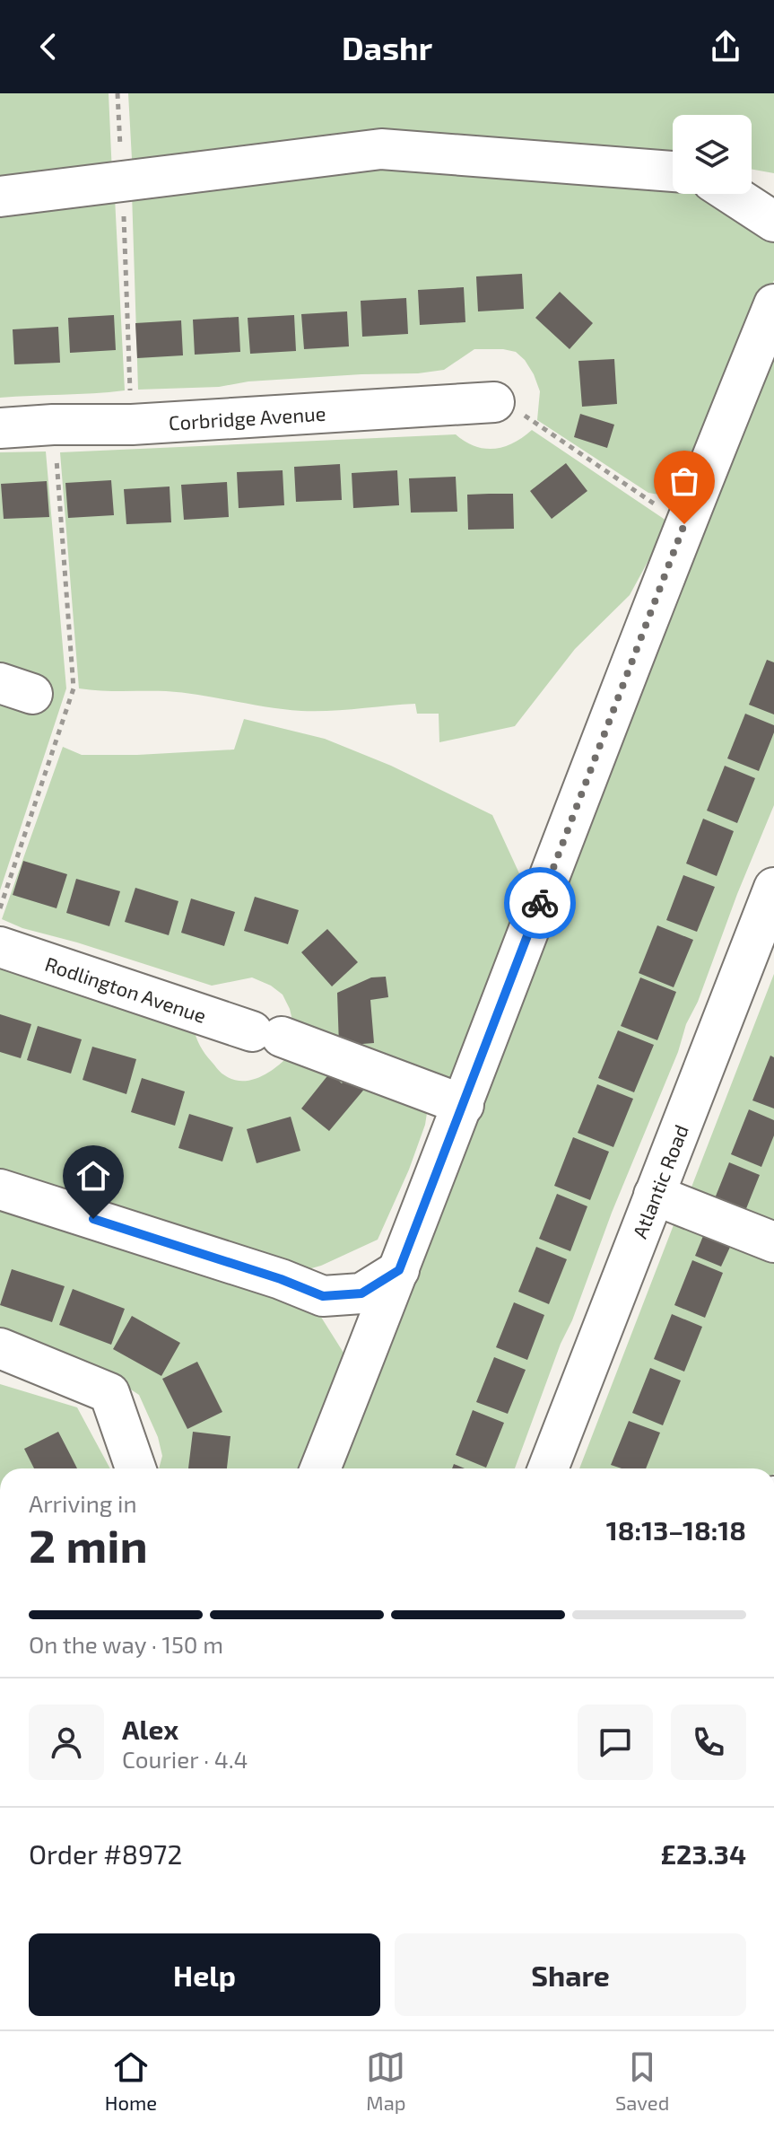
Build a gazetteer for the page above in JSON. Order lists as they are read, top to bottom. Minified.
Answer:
{"streets":{"street":["Corbridge Avenue","Rodlington Avenue","Atlantic Road"]},"page":{"header":"Dashr","heading":["2 min","Arriving in","18:13–18:18"],"panel":["Alex","Courier · 4.4","Order #8972","£23.34"],"bar":"On the way · 150 m","buttons":["Help","Share"],"tabs":["Home","Map","Saved"]}}
